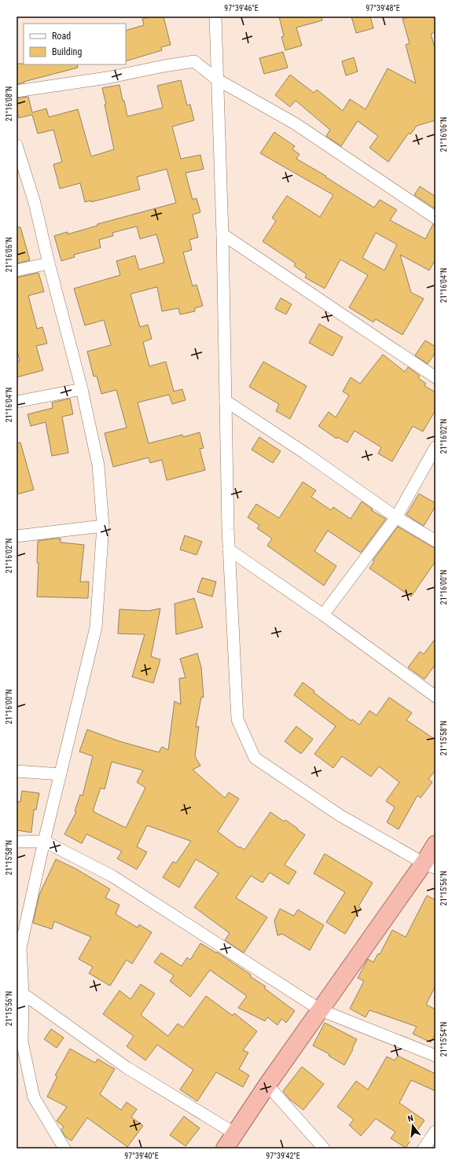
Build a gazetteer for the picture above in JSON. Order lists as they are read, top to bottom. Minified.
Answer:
{"legend":["Road","Building"],"north":"top","coordinates":["97°39'46\"E","97°39'48\"E","21°16'08\"N","21°16'06\"N","21°16'04\"N","21°16'02\"N","21°16'00\"N","21°15'58\"N","21°15'56\"N","21°15'54\"N","97°39'40\"E","97°39'42\"E"]}
